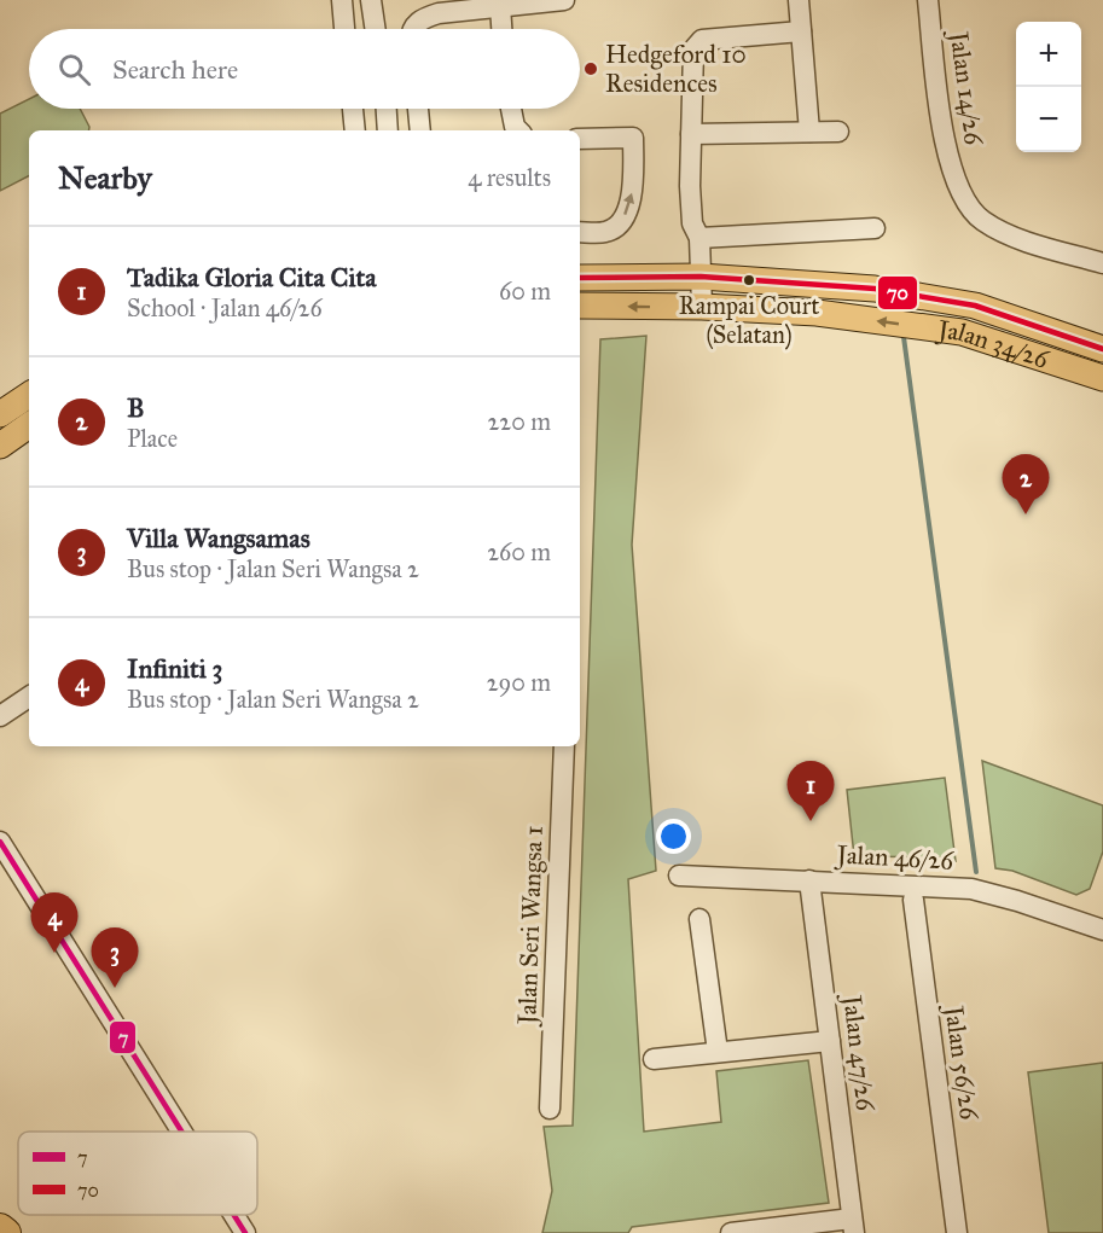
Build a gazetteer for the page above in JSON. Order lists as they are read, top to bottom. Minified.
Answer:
{"streets":{"main road":["Jalan 34/26"],"street":["Jalan 14/26","Jalan 46/26","Jalan Seri Wangsa 1","Jalan 47/26","Jalan 56/26"]},"crossings":[["Jalan 46/26","Jalan 47/26"]],"places":["Hedgeford 10 Residences","Rampai Court (Selatan)"],"lines":["transit line 70","transit line 7"],"legend":["7","70"],"page":{"map_buttons":["+","−"],"search":"Search here","heading":["Nearby","4 results"],"list":[{"mark":"1","name":"Tadika Gloria Cita Cita","note":"School · Jalan 46/26","value":"60 m"},{"mark":"2","name":"B","note":"Place","value":"220 m"},{"mark":"3","name":"Villa Wangsamas","note":"Bus stop · Jalan Seri Wangsa 2","value":"260 m"},{"mark":"4","name":"Infiniti 3","note":"Bus stop · Jalan Seri Wangsa 2","value":"290 m"}],"pins":["2","1","4","3"]}}
